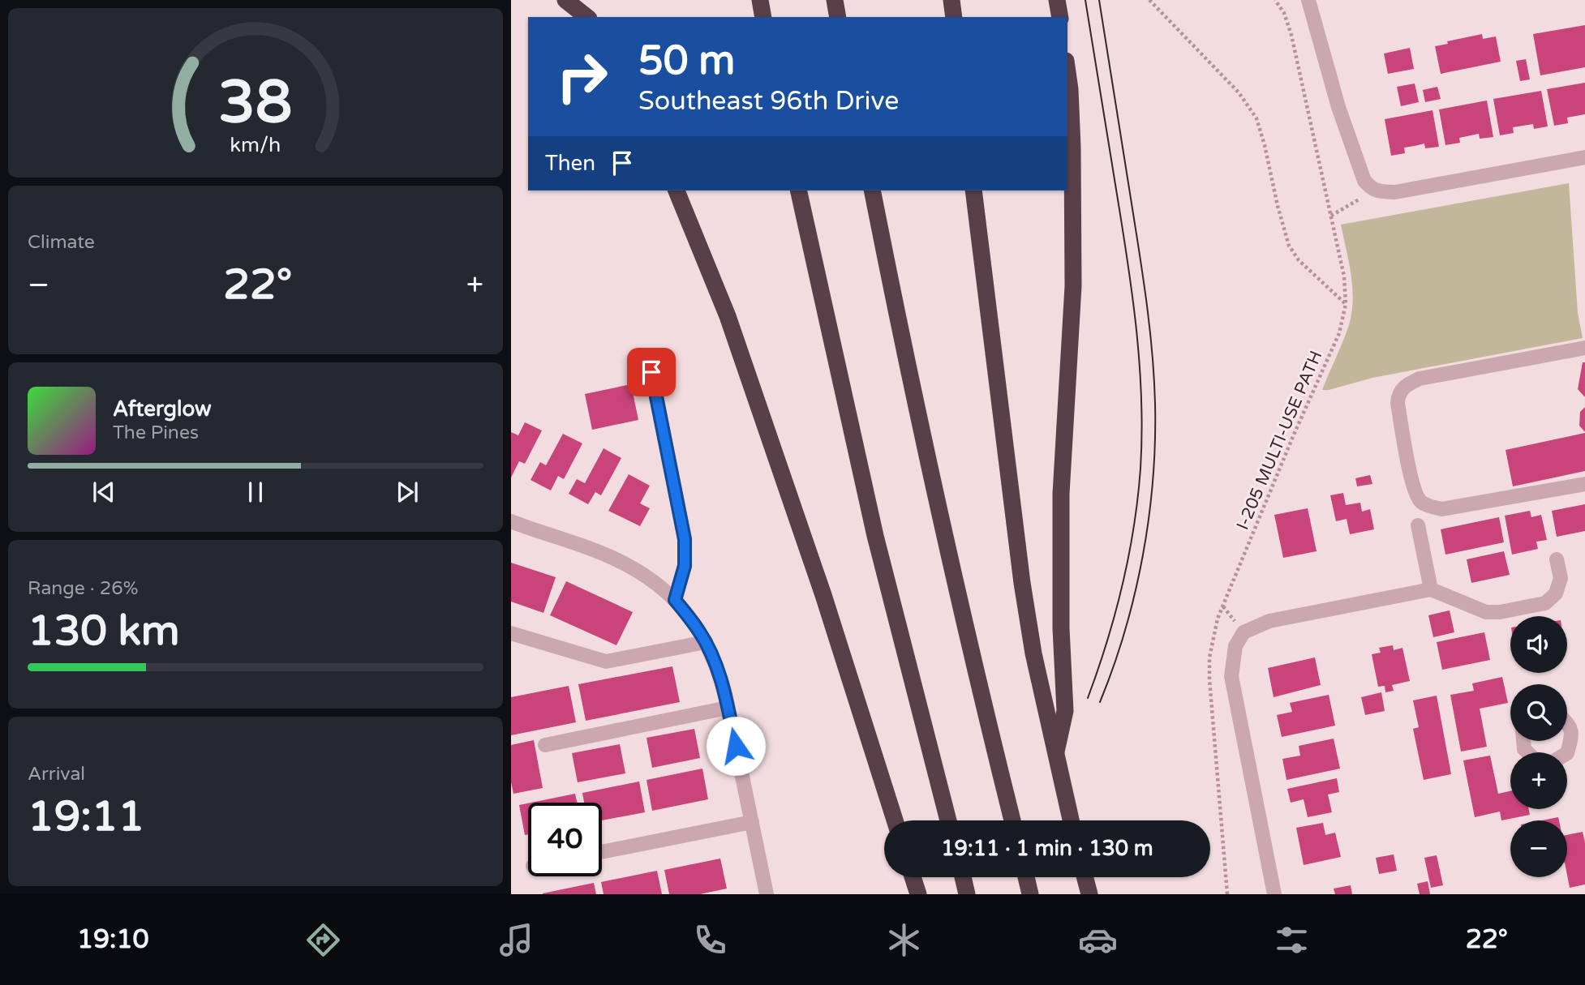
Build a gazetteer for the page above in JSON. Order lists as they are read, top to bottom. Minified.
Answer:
{"streets":{"path":["I-205 MULTI-USE PATH"]},"page":{"turn":["50 m","Southeast 96th Drive"],"then":"Then","tile":["Climate",["Range · 26%","130 km"],["Arrival","19:11"]],"heat":["−","22°","+"],"song":["Afterglow","The Pines"],"map_buttons":["+","−"],"limit":"40","trip":"19:11 · 1 min · 130 m","tabs":["19:10","22°"],"gauge":["38","km/h"]}}
